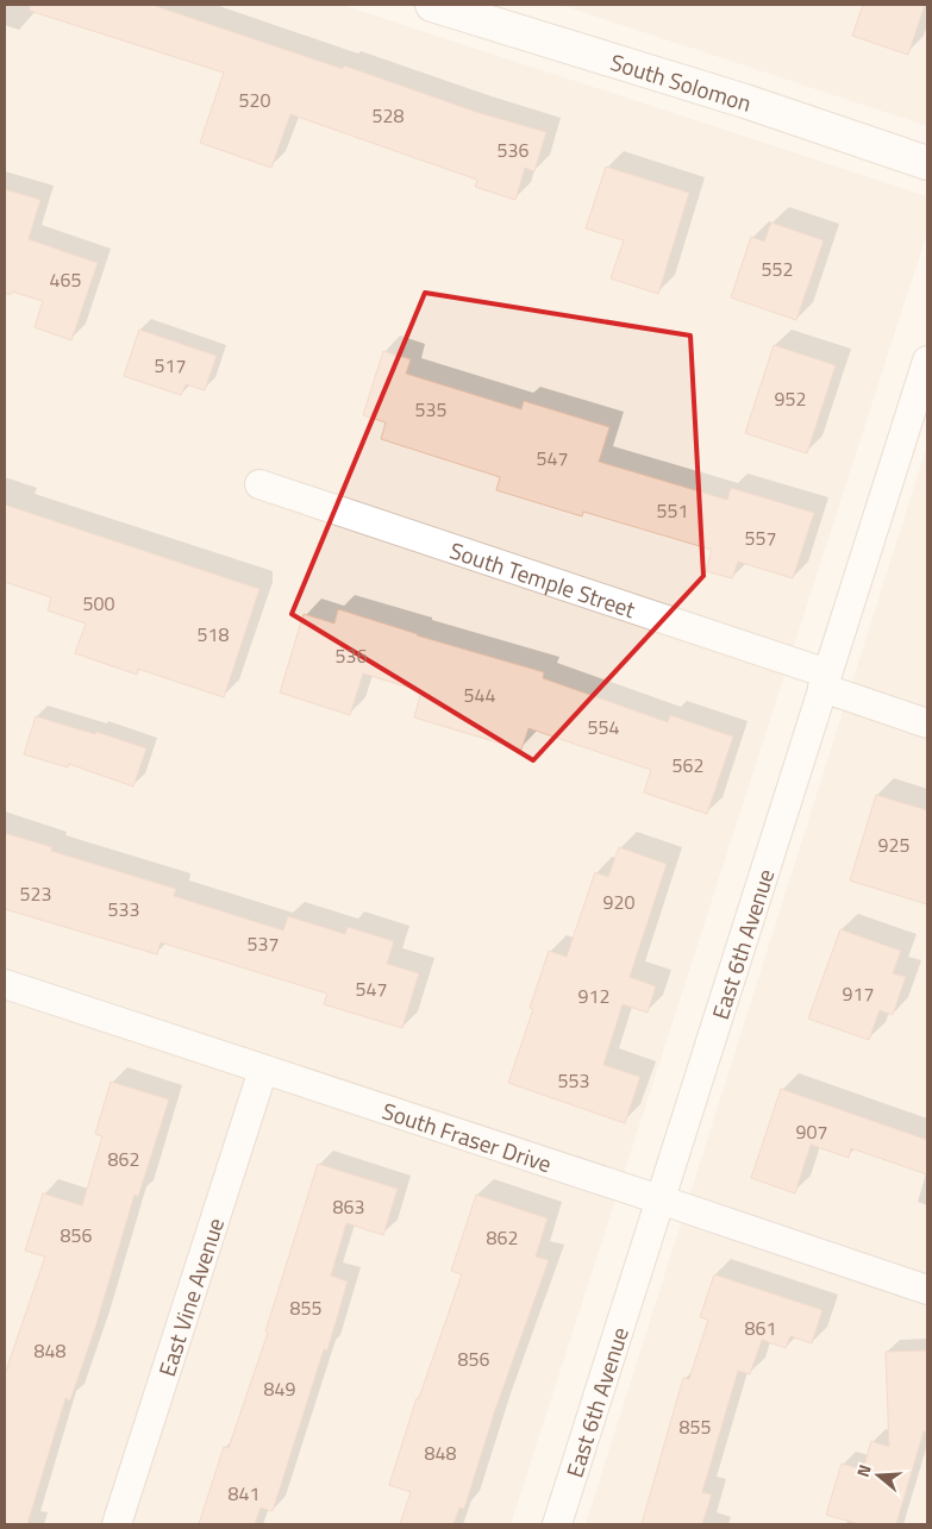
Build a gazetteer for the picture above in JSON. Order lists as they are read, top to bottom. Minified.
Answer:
{"streets":{"street":["South Solomon","South Temple Street","East 6th Avenue","South Fraser Drive","East Vine Avenue"]},"crossings":[["South Temple Street","East 6th Avenue"],["East 6th Avenue","South Fraser Drive"],["South Fraser Drive","East Vine Avenue"]],"house_numbers":["520","528","536","552","465","517","952","535","547","551","557","500","518","536","544","554","562","925","523","920","533","537","547","917","912","553","907","862","863","856","862","855","861","848","856","849","855","848","841"],"north":"left"}
